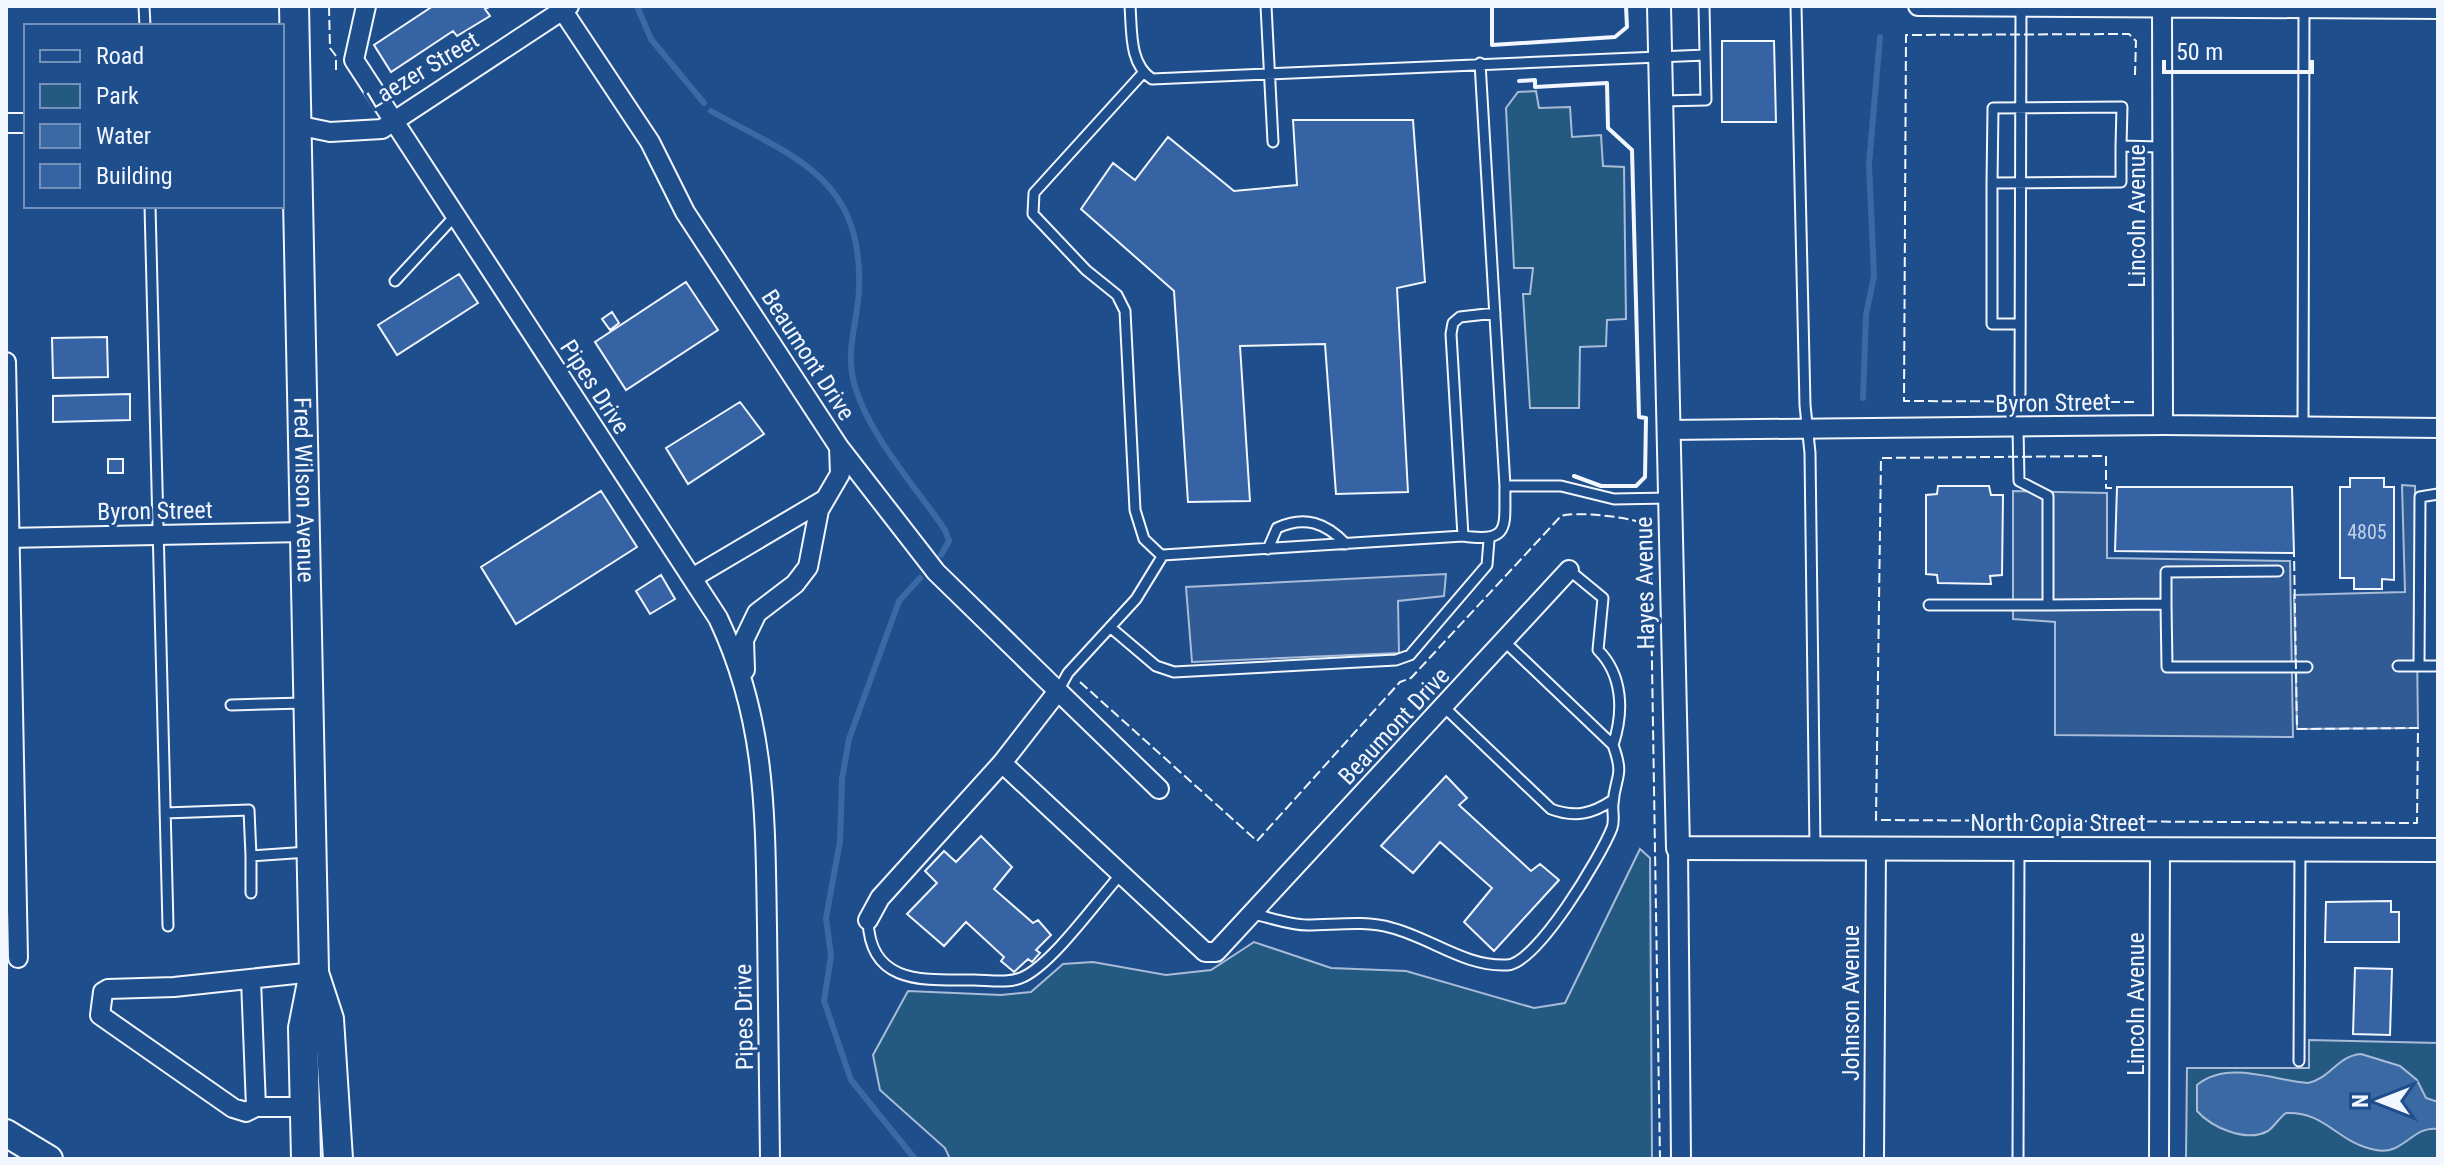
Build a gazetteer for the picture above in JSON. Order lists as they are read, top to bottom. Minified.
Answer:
{"streets":{"main road":["Fred Wilson Avenue"],"street":["Laezer Street","Lincoln Avenue","Beaumont Drive","Pipes Drive","Byron Street","Hayes Avenue","North Copia Street","Johnson Avenue"]},"crossings":[["Laezer Street","Beaumont Drive"],["Laezer Street","Pipes Drive"],["Laezer Street","Fred Wilson Avenue"],["Lincoln Avenue","Byron Street"],["Lincoln Avenue","North Copia Street"],["Beaumont Drive","Pipes Drive"],["Byron Street","Fred Wilson Avenue"],["Byron Street","Hayes Avenue"],["Hayes Avenue","North Copia Street"],["North Copia Street","Johnson Avenue"]],"house_numbers":["4805"],"legend":["Road","Park","Water","Building"],"scale_bar":"50 m","north":"left"}
